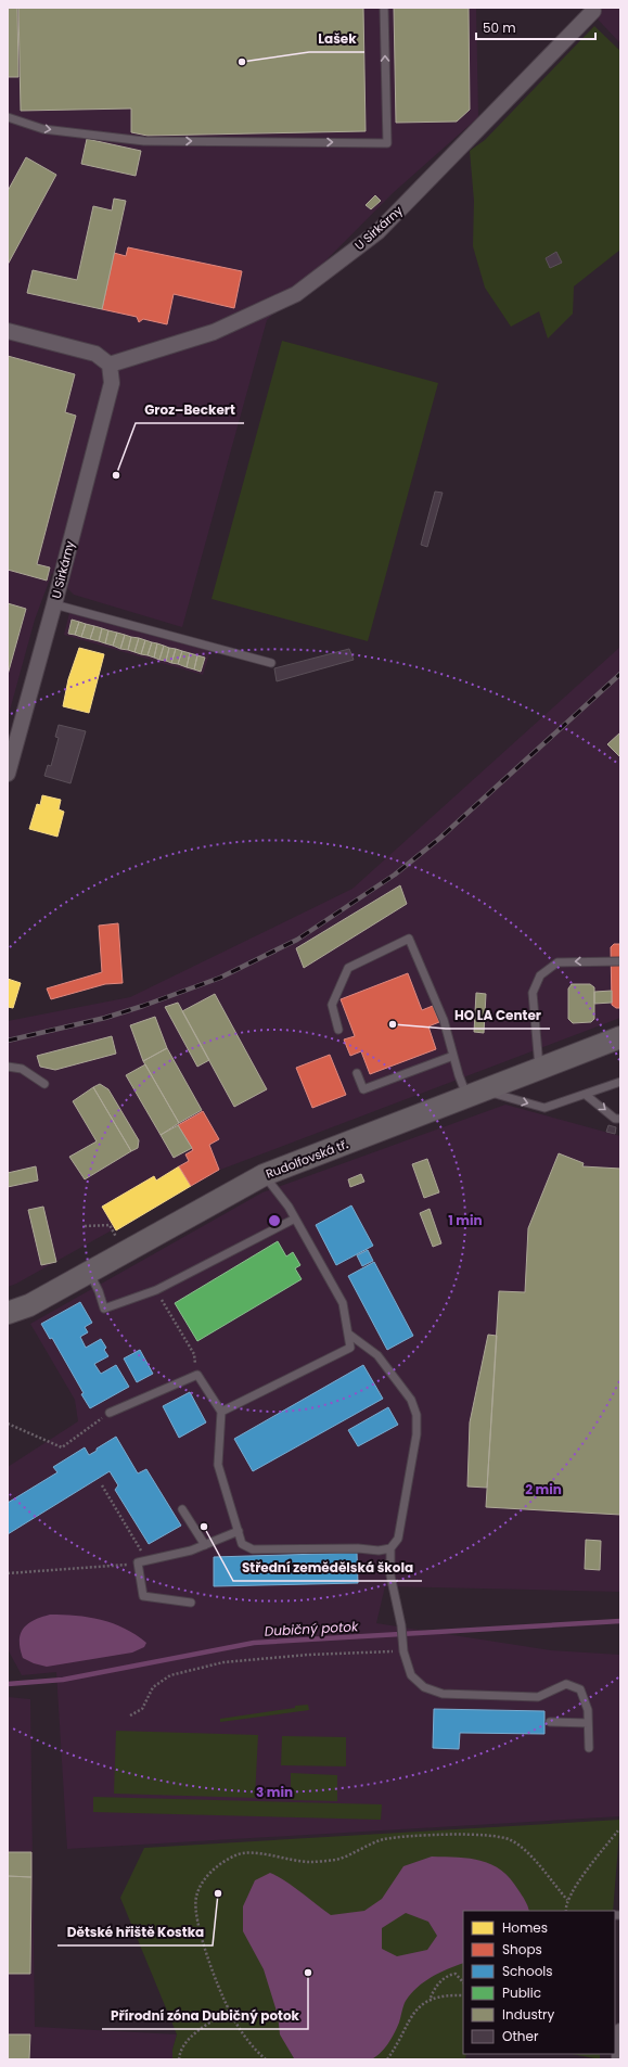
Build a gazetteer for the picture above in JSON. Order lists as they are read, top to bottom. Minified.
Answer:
{"streets":{"main road":["Rudolfovská tř."],"street":["U Sirkárny"]},"water":["Dubičný potok"],"places":["Lašek","Groz–Beckert","HO LA Center","Střední zemědělská škola","Dětské hřiště Kostka","Přírodní zóna Dubičný potok"],"legend":["Homes","Shops","Schools","Public","Industry","Other"],"scale_bar":"50 m","rings":["1 min","2 min","3 min"]}
